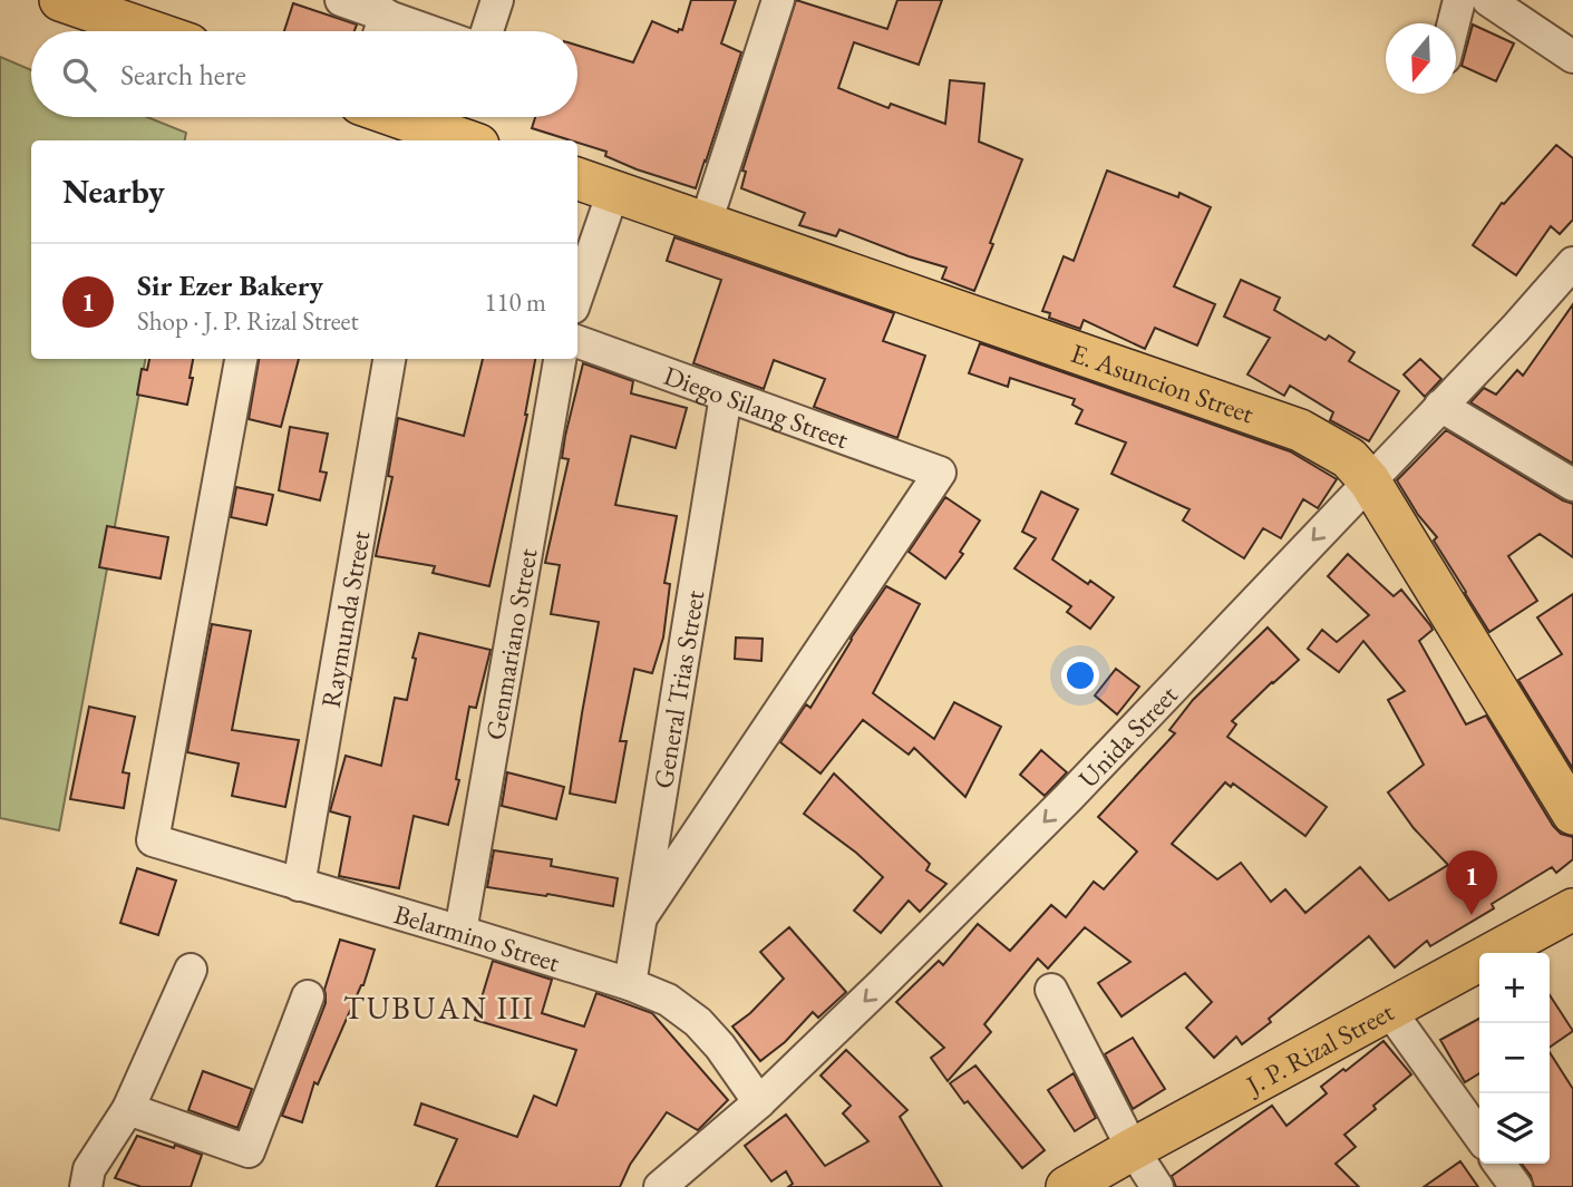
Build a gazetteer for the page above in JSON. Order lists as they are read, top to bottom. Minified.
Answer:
{"streets":{"main road":["E. Asuncion Street","J. P. Rizal Street"],"street":["Diego Silang Street","Raymunda Street","Genmariano Street","General Trias Street","Unida Street","Belarmino Street"]},"crossings":[["E. Asuncion Street","Unida Street"],["Diego Silang Street","General Trias Street"],["Raymunda Street","Belarmino Street"],["Genmariano Street","Belarmino Street"],["General Trias Street","Belarmino Street"],["Unida Street","Belarmino Street"]],"one_way":["Unida Street"],"districts":["TUBUAN III"],"north":"bottom","page":{"search":"Search here","heading":"Nearby","list":[{"mark":"1","name":"Sir Ezer Bakery","note":"Shop · J. P. Rizal Street","value":"110 m"}],"pins":"1","map_buttons":["+","−"]}}
